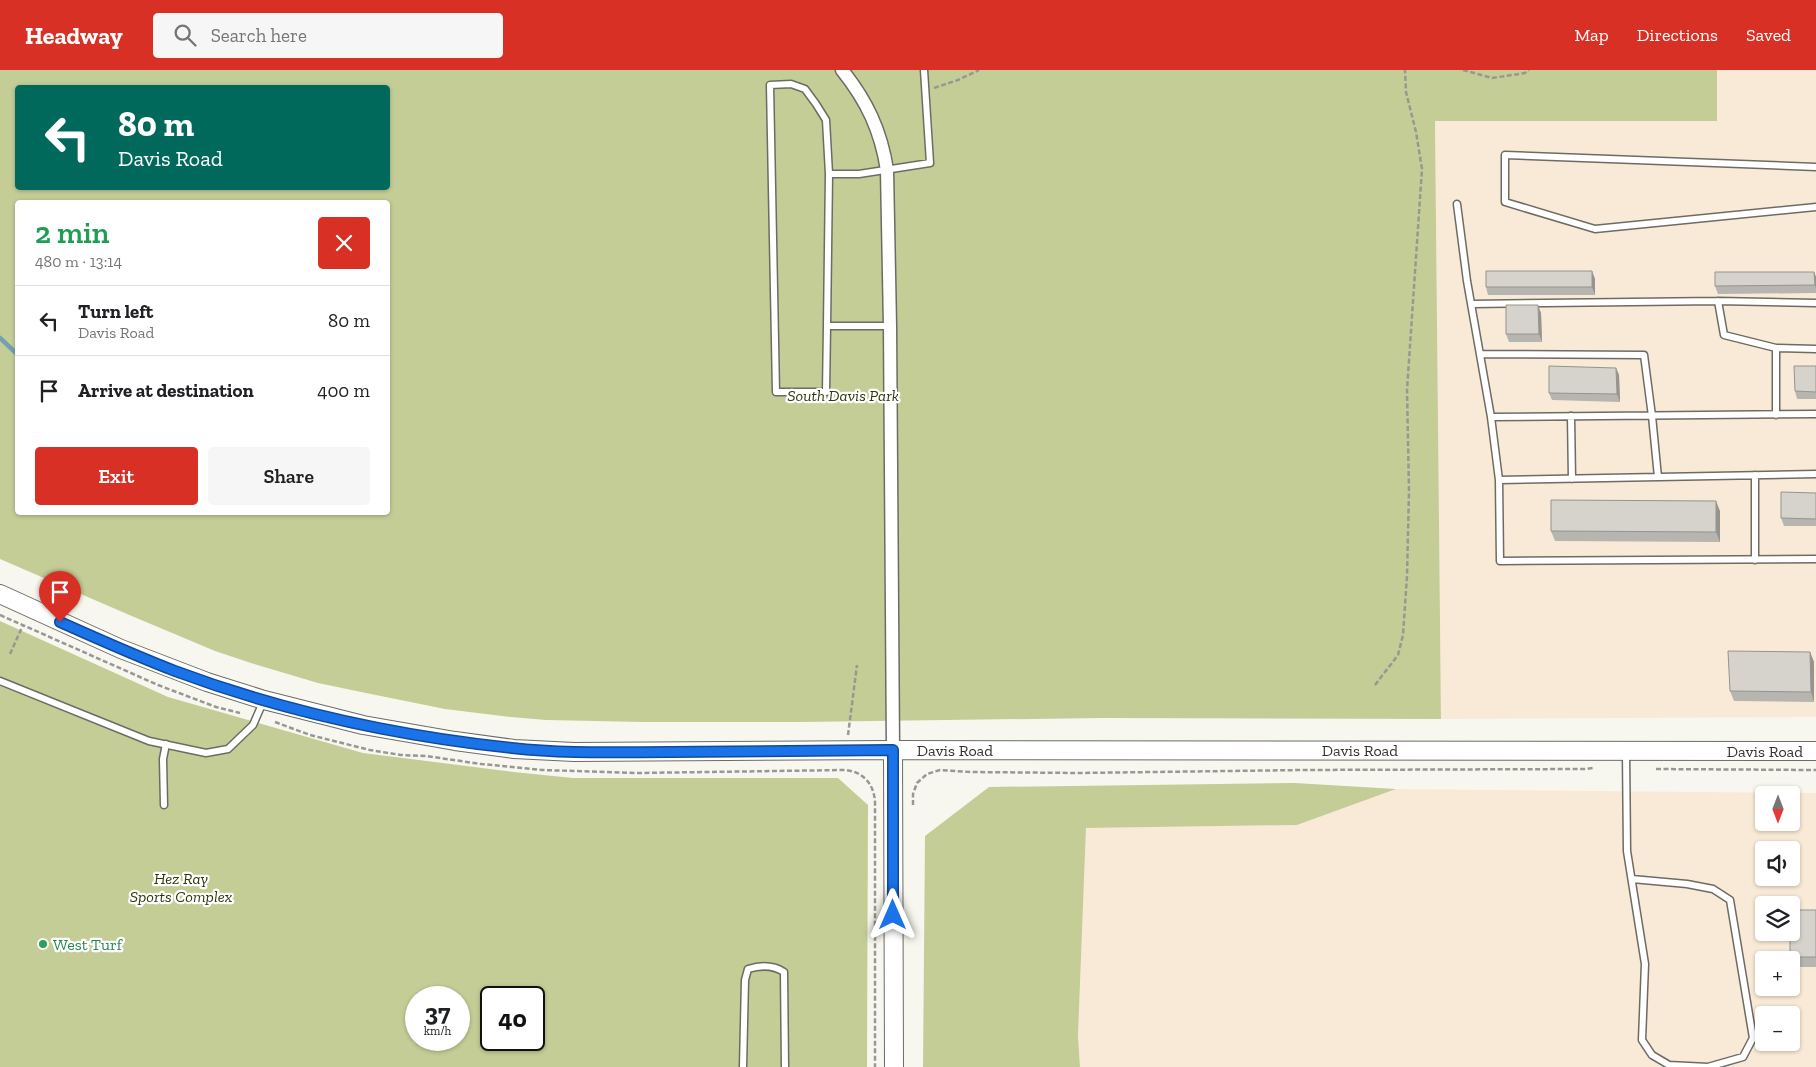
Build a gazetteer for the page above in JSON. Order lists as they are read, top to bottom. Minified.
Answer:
{"streets":{"street":["Davis Road"]},"parks":["South Davis Park","Hez Ray Sports Complex"],"places":["West Turf"],"north":"bottom","page":{"header":"Headway","search":"Search here","nav":["Map","Directions","Saved"],"turn":["80 m","Davis Road"],"heading":["2 min","480 m · 13:14"],"list":[{"name":"Turn left","note":"Davis Road","value":"80 m"},{"name":"Arrive at destination","value":"400 m"}],"buttons":["Exit","Share"],"map_buttons":["+","−"],"speed":"37 km/h","limit":"40"}}
